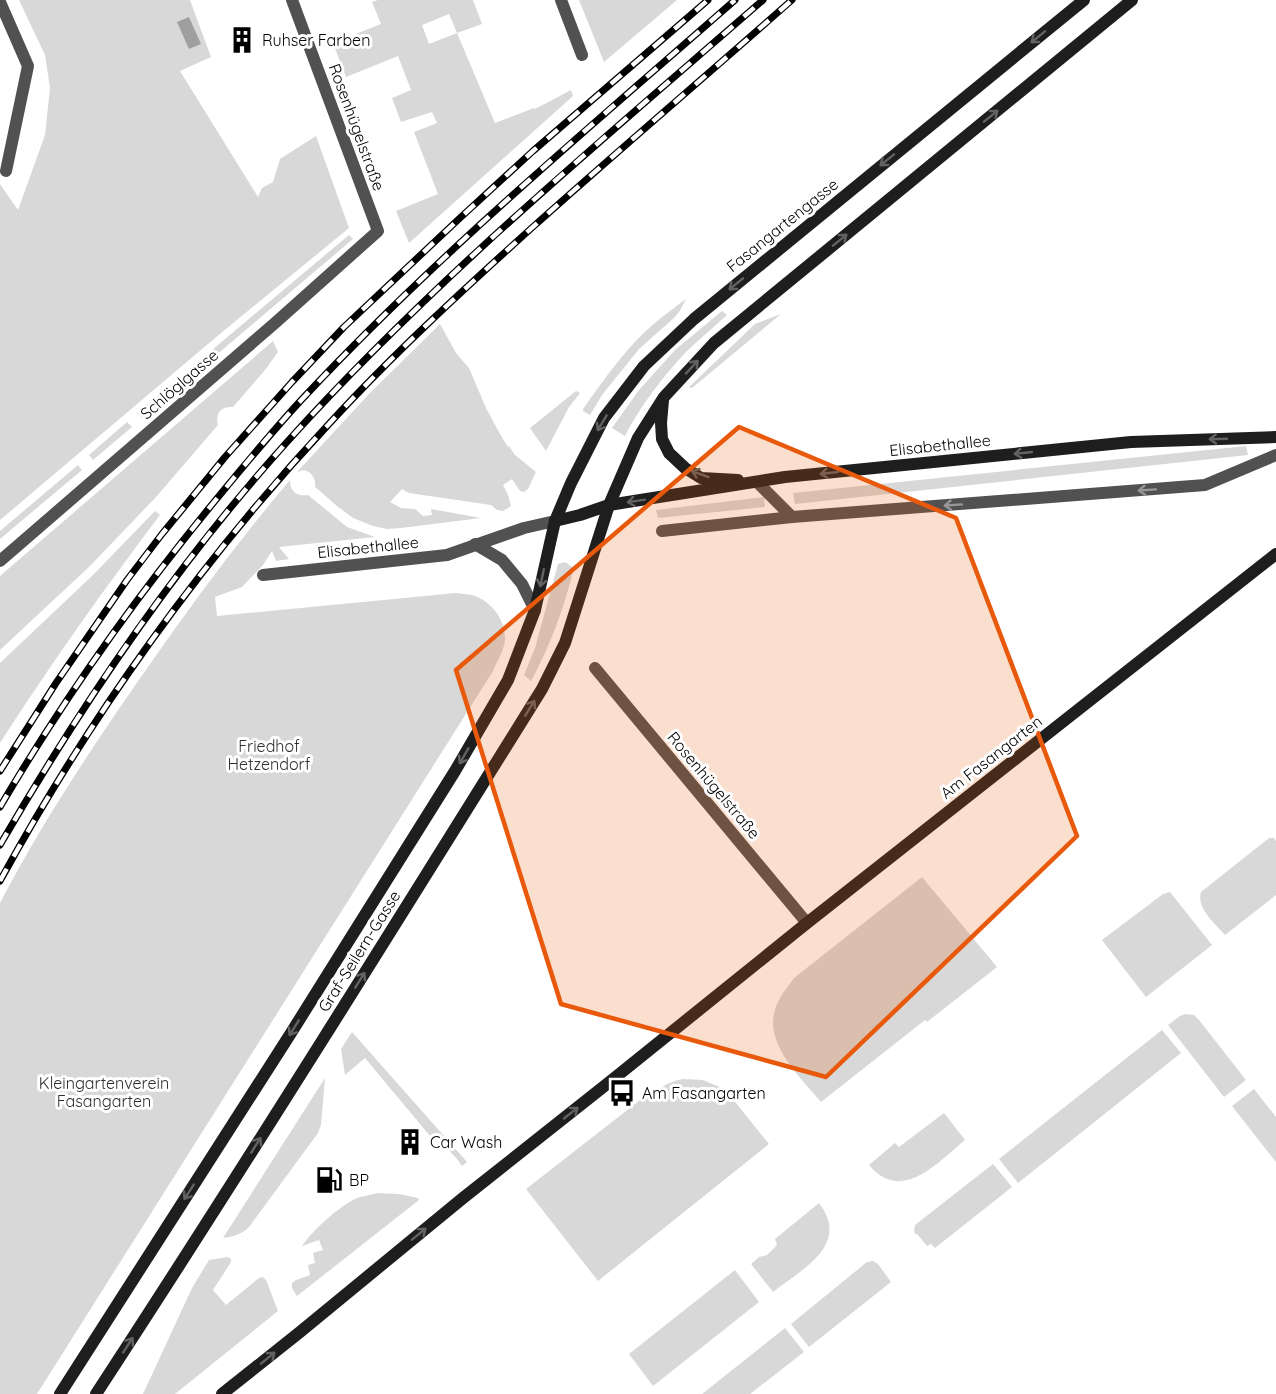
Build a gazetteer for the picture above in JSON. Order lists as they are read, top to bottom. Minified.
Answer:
{"streets":{"main road":["Fasangartengasse","Elisabethallee","Am Fasangarten","Graf-Seilern-Gasse"],"street":["Rosenhügelstraße","Schlöglgasse"]},"crossings":[["Rosenhügelstraße","Schlöglgasse"],["Rosenhügelstraße","Am Fasangarten"],["Fasangartengasse","Elisabethallee"],["Fasangartengasse","Graf-Seilern-Gasse"],["Elisabethallee","Graf-Seilern-Gasse"]],"one_way":["Elisabethallee","Am Fasangarten"],"parks":["Friedhof Hetzendorf","Kleingartenverein Fasangarten"],"places":{"building":["Ruhser Farben","Car Wash"],"bus stop":["Am Fasangarten"],"fuel station":["BP"]}}
